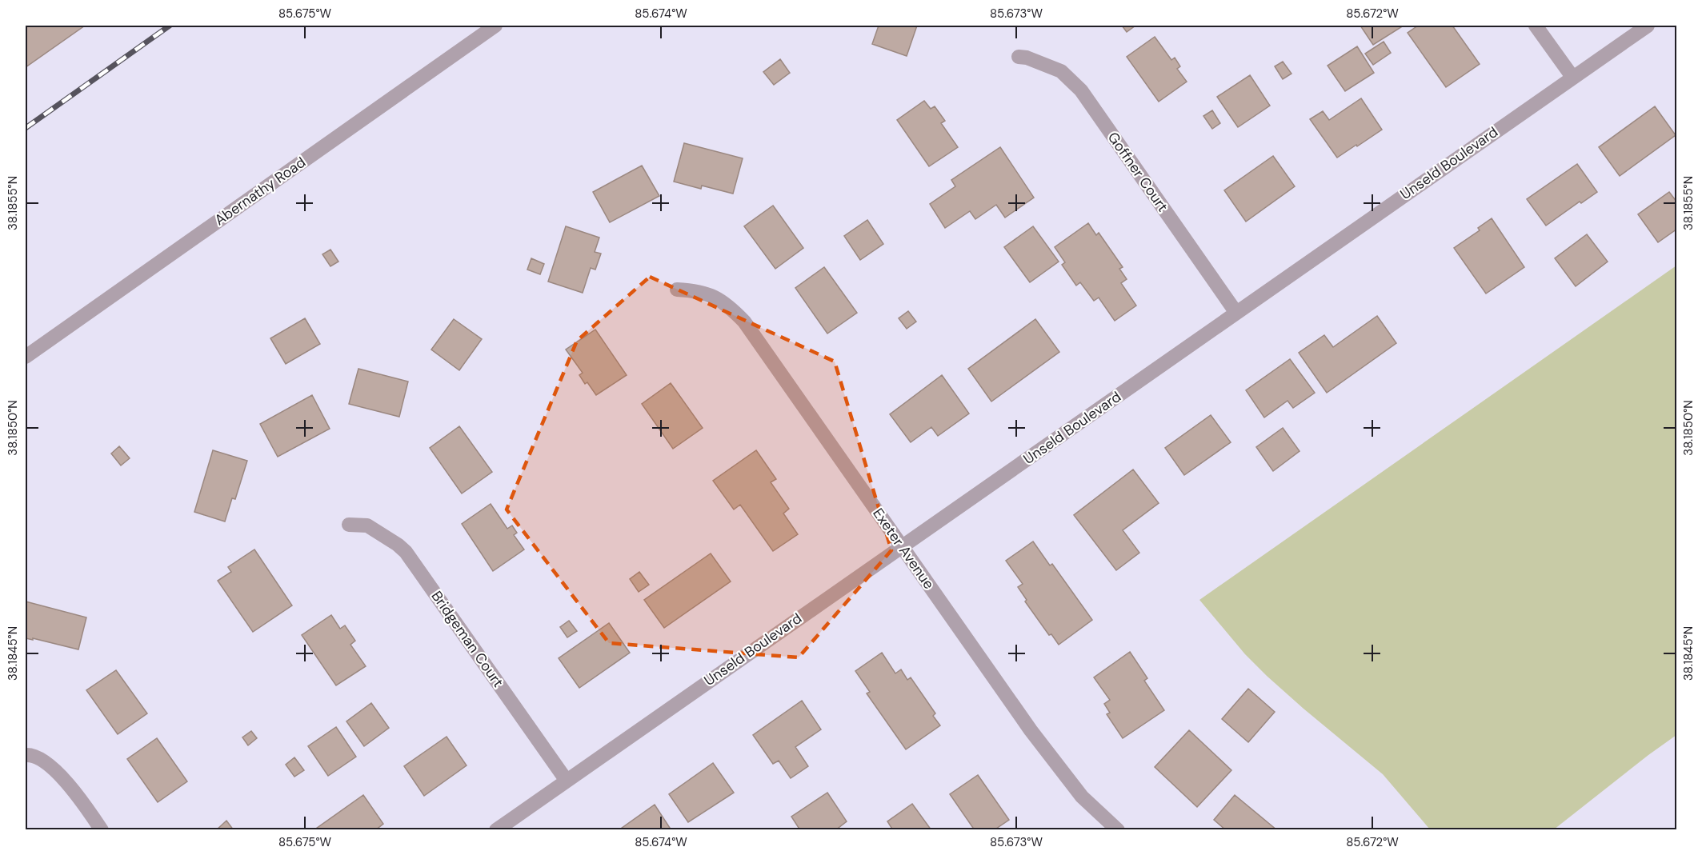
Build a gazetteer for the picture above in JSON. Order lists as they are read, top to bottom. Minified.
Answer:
{"streets":{"street":["Unseld Boulevard","Goffner Court","Abernathy Road","Exeter Avenue","Bridgeman Court"]},"crossings":[["Unseld Boulevard","Goffner Court"],["Unseld Boulevard","Exeter Avenue"],["Unseld Boulevard","Bridgeman Court"]],"coordinates":["85.675°W","85.674°W","85.673°W","85.672°W","38.1855°N","38.1850°N","38.1845°N"]}
